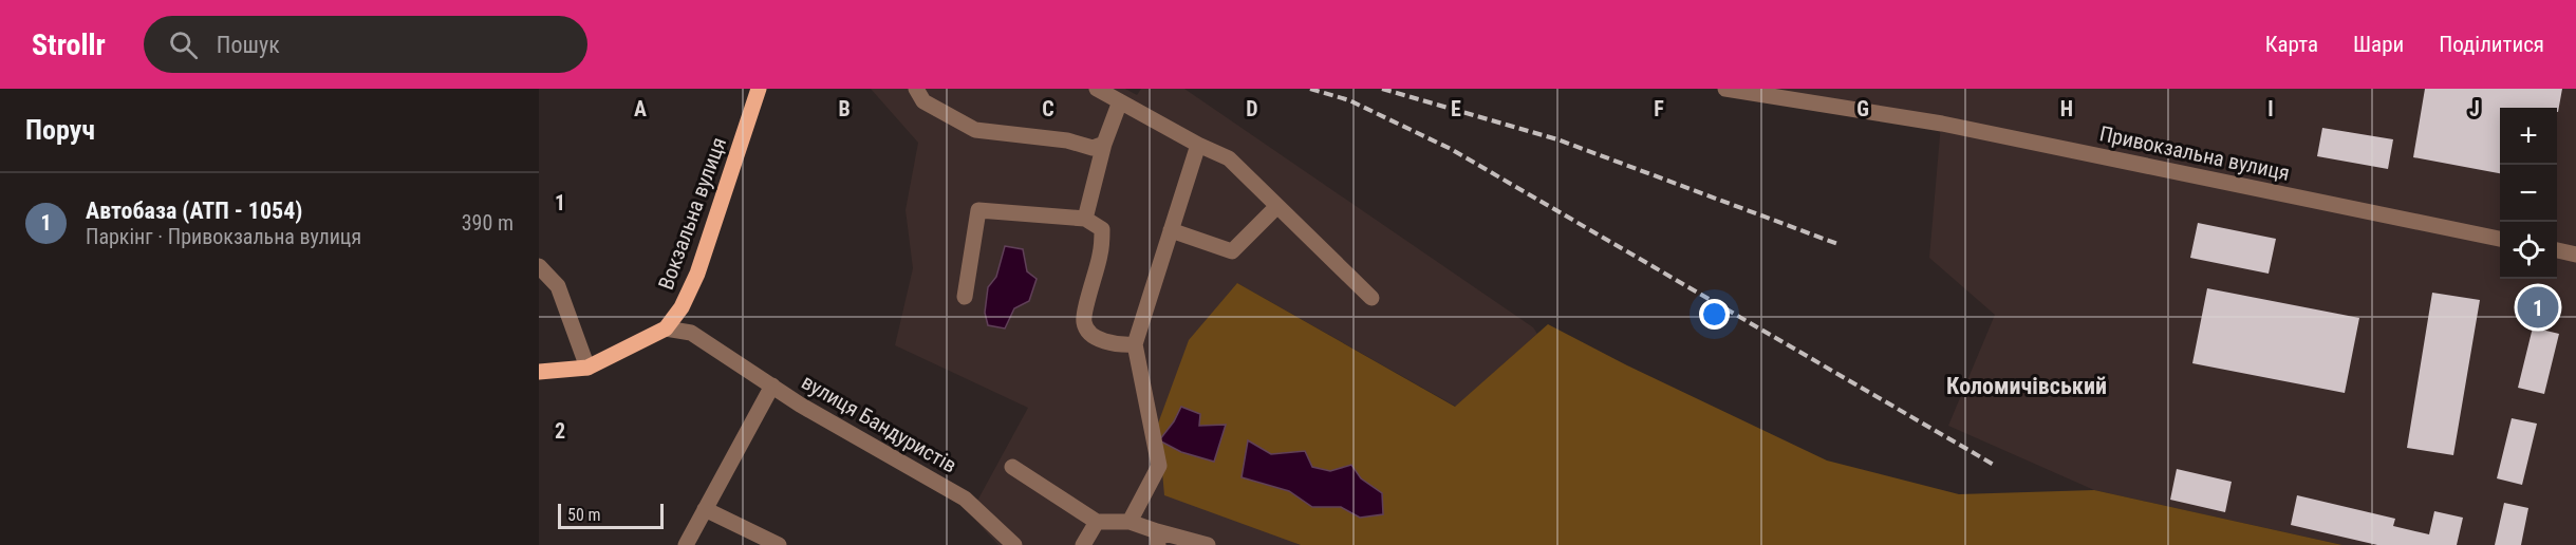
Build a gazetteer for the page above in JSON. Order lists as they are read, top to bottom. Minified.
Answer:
{"streets":{"main road":["Вокзальна вулиця"],"street":["Привокзальна вулиця","вулиця Бандуристів"]},"crossings":[["Вокзальна вулиця","вулиця Бандуристів"]],"districts":["Коломичівський"],"scale_bar":"50 m","page":{"header":"Strollr","search":"Пошук","nav":["Карта","Шари","Поділитися"],"heading":"Поруч","map_buttons":["+","−"],"list":[{"mark":"1","name":"Автобаза (АТП - 1054)","note":"Паркінг · Привокзальна вулиця","value":"390 m"}],"pins":"1","scale":"50 m"},"grid":{"columns":["A","B","C","D","E","F","G","H","I","J"],"rows":["1","2"]}}
